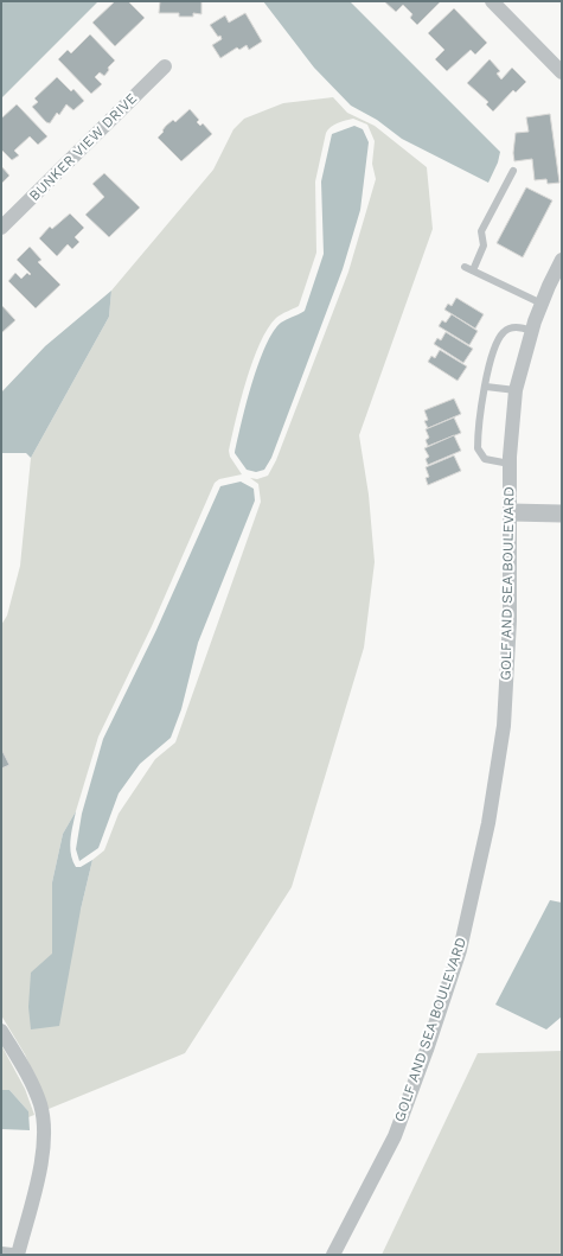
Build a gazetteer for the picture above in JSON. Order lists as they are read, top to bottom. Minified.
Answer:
{"streets":{"street":["BUNKER VIEW DRIVE","GOLF AND SEA BOULEVARD"]}}
